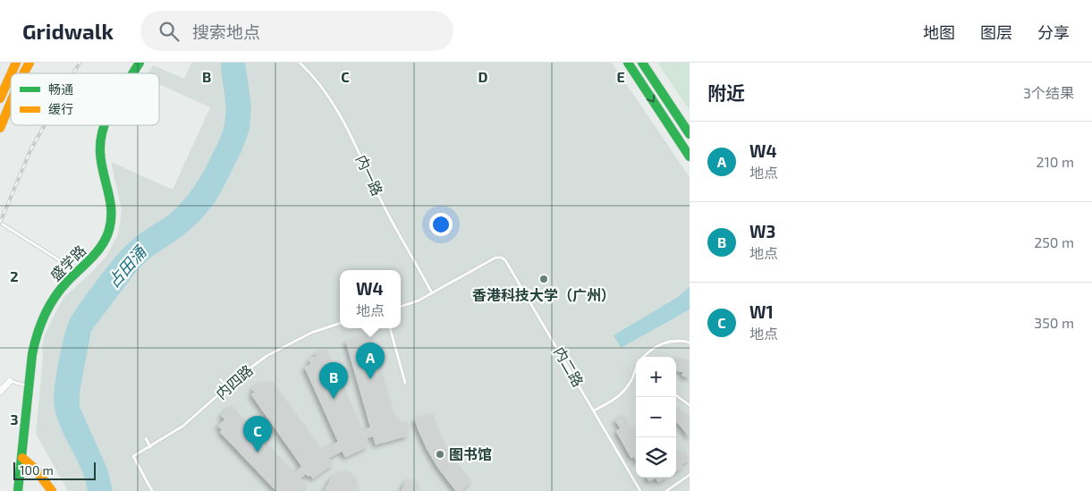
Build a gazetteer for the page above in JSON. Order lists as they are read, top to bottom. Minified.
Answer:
{"streets":{"main road":["盛学路"],"lane":["内一路","内二路","内四路"]},"crossings":[["内一路","内二路"]],"water":["占田涌"],"places":["香港科技大学（广州）","图书馆"],"legend":["畅通","缓行"],"scale_bar":"100 m","page":{"header":"Gridwalk","search":"搜索地点","nav":["地图","图层","分享"],"heading":["附近","3个结果"],"list":[{"mark":"A","name":"W4","note":"地点","value":"210 m"},{"mark":"B","name":"W3","note":"地点","value":"250 m"},{"mark":"C","name":"W1","note":"地点","value":"350 m"}],"popup":["W4","地点"],"pins":["A","B","C"],"map_buttons":["+","−"],"scale":"100 m"},"grid":{"columns":["B","C","D","E"],"rows":["2","3"]}}
